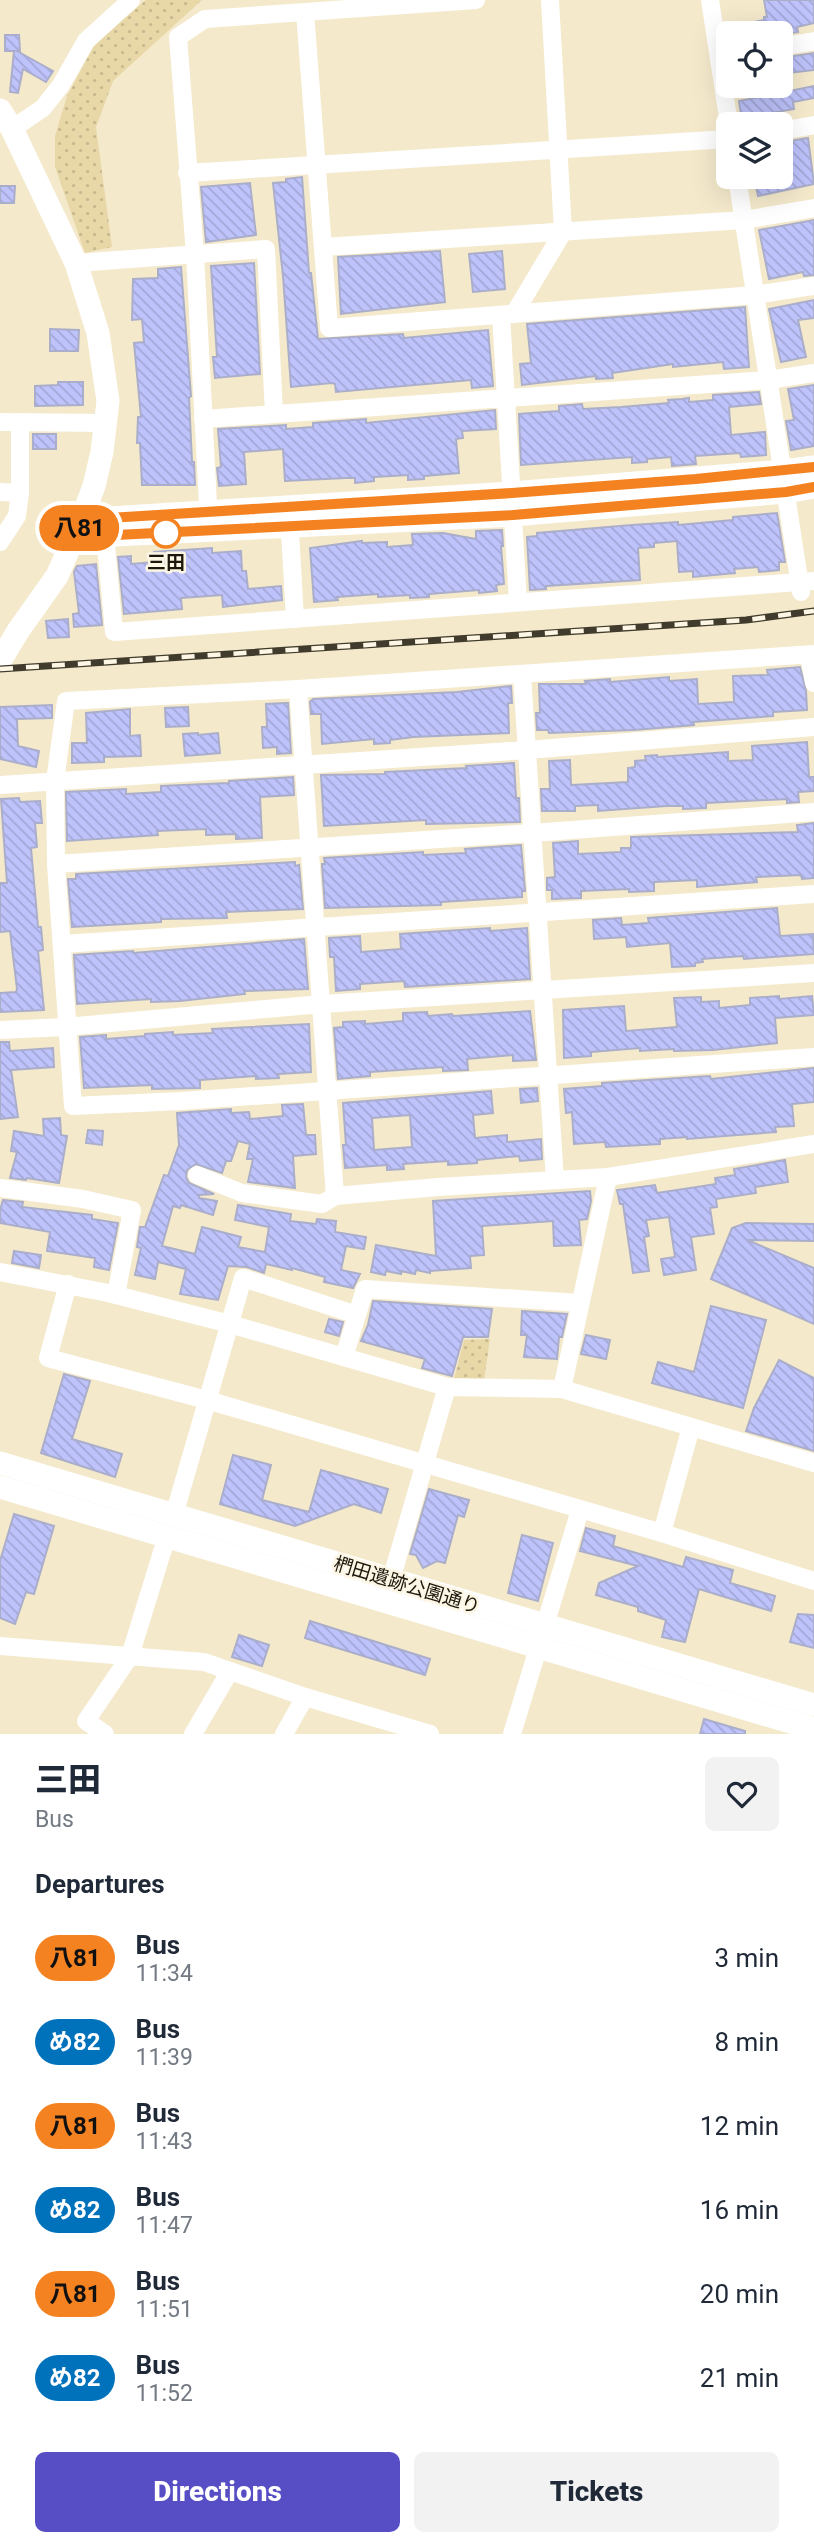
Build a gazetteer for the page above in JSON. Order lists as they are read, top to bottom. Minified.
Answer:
{"streets":{"street":["椚田遺跡公園通り"]},"places":["三田"],"lines":["bus line 八81"],"page":{"on_map":"八81","heading":[["三田","Bus"],"Departures"],"list":[{"mark":"八81","name":"Bus","note":"11:34","value":"3 min"},{"mark":"め82","name":"Bus","note":"11:39","value":"8 min"},{"mark":"八81","name":"Bus","note":"11:43","value":"12 min"},{"mark":"め82","name":"Bus","note":"11:47","value":"16 min"},{"mark":"八81","name":"Bus","note":"11:51","value":"20 min"},{"mark":"め82","name":"Bus","note":"11:52","value":"21 min"}],"buttons":["Directions","Tickets"]}}
